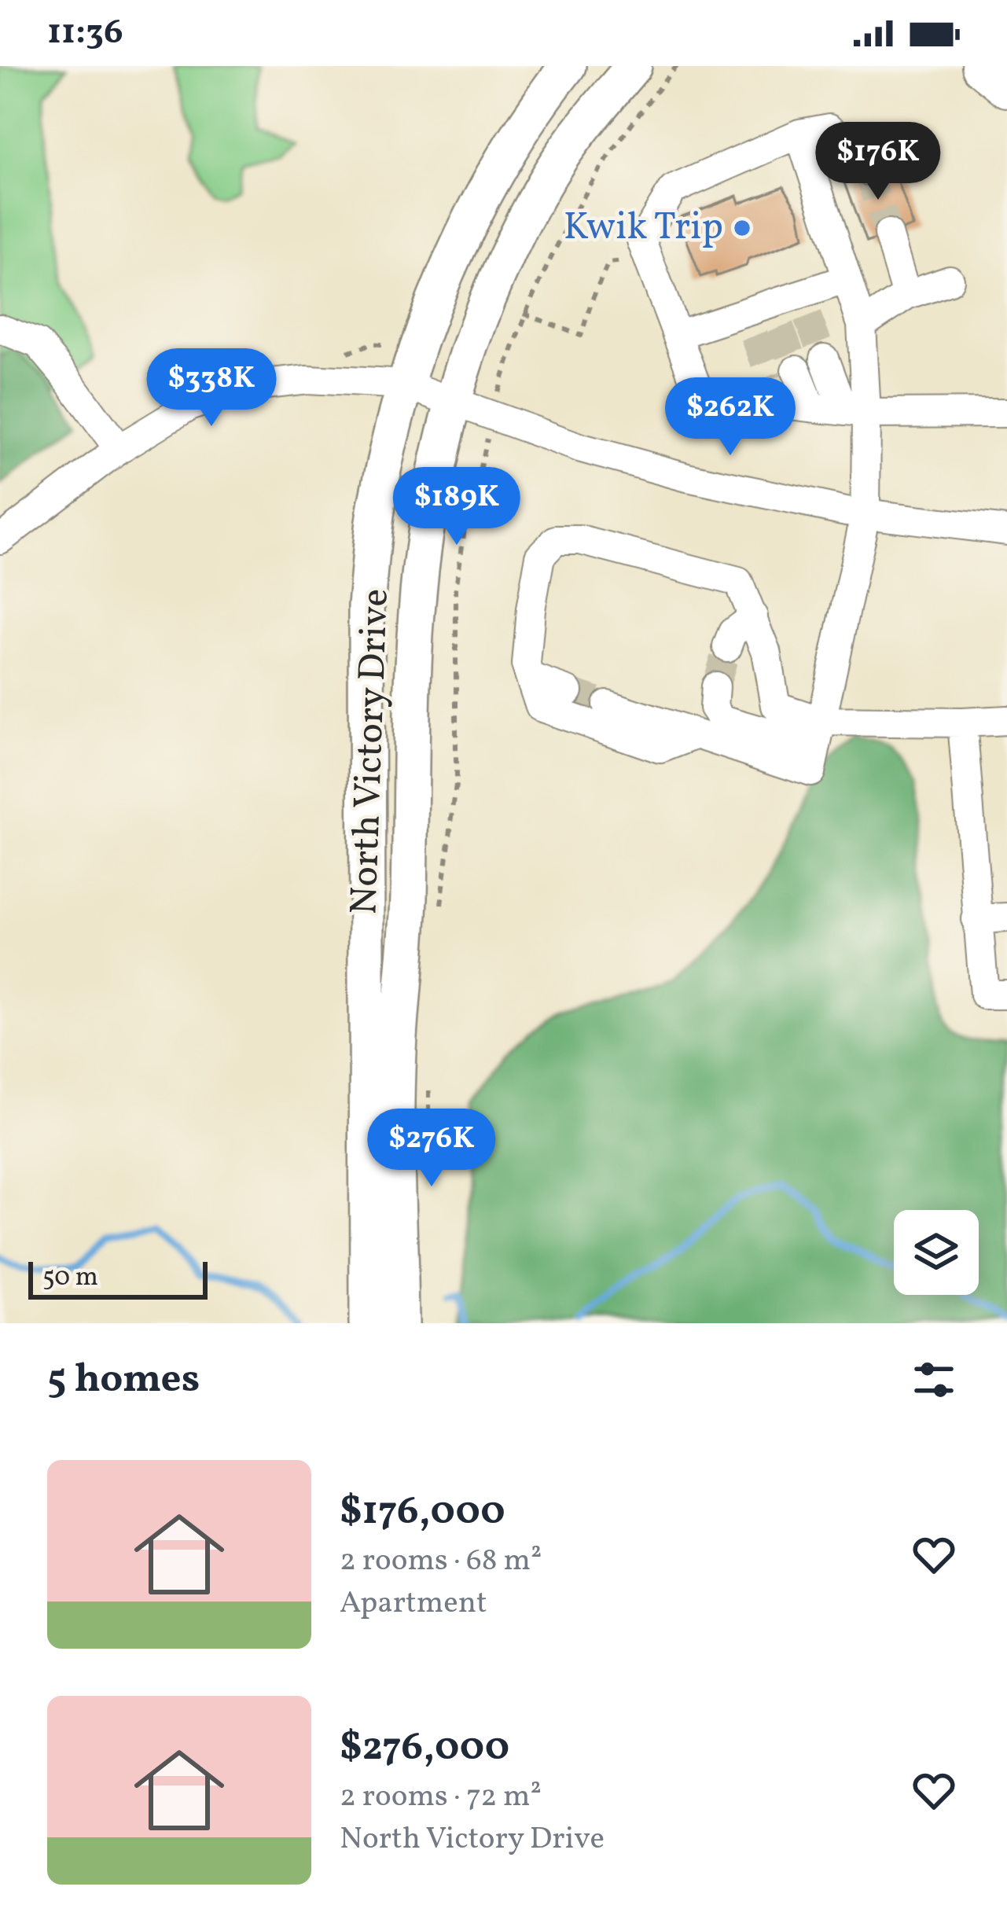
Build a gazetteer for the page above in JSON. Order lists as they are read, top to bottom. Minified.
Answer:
{"streets":{"main road":["North Victory Drive"]},"places":["Kwik Trip"],"scale_bar":"50 m","page":{"status":"11:36","price":["$176K","$338K","$262K","$189K","$276K"],"scale":"50 m","heading":"5 homes","list":[{"name":"$176,000","note":"2 rooms · 68 m² · Apartment"},{"name":"$276,000","note":"2 rooms · 72 m² · North Victory Drive"}]}}
